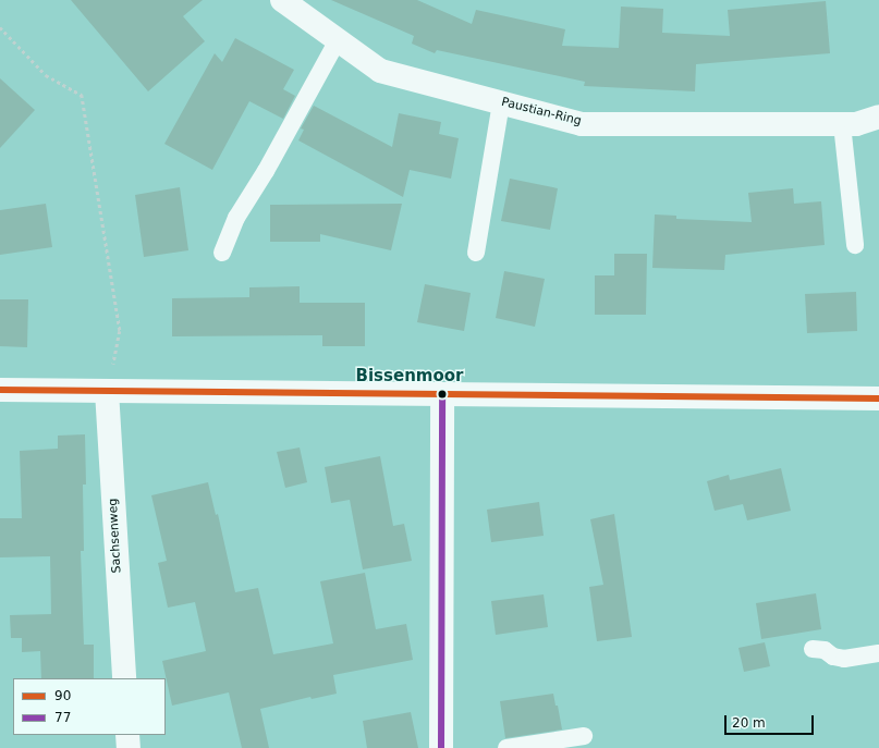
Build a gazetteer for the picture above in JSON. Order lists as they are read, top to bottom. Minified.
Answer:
{"streets":{"street":["Paustian-Ring","Sachsenweg"]},"districts":["Bissenmoor"],"lines":["transit line 90","transit line 77"],"legend":["90","77"],"scale_bar":"20 m"}
